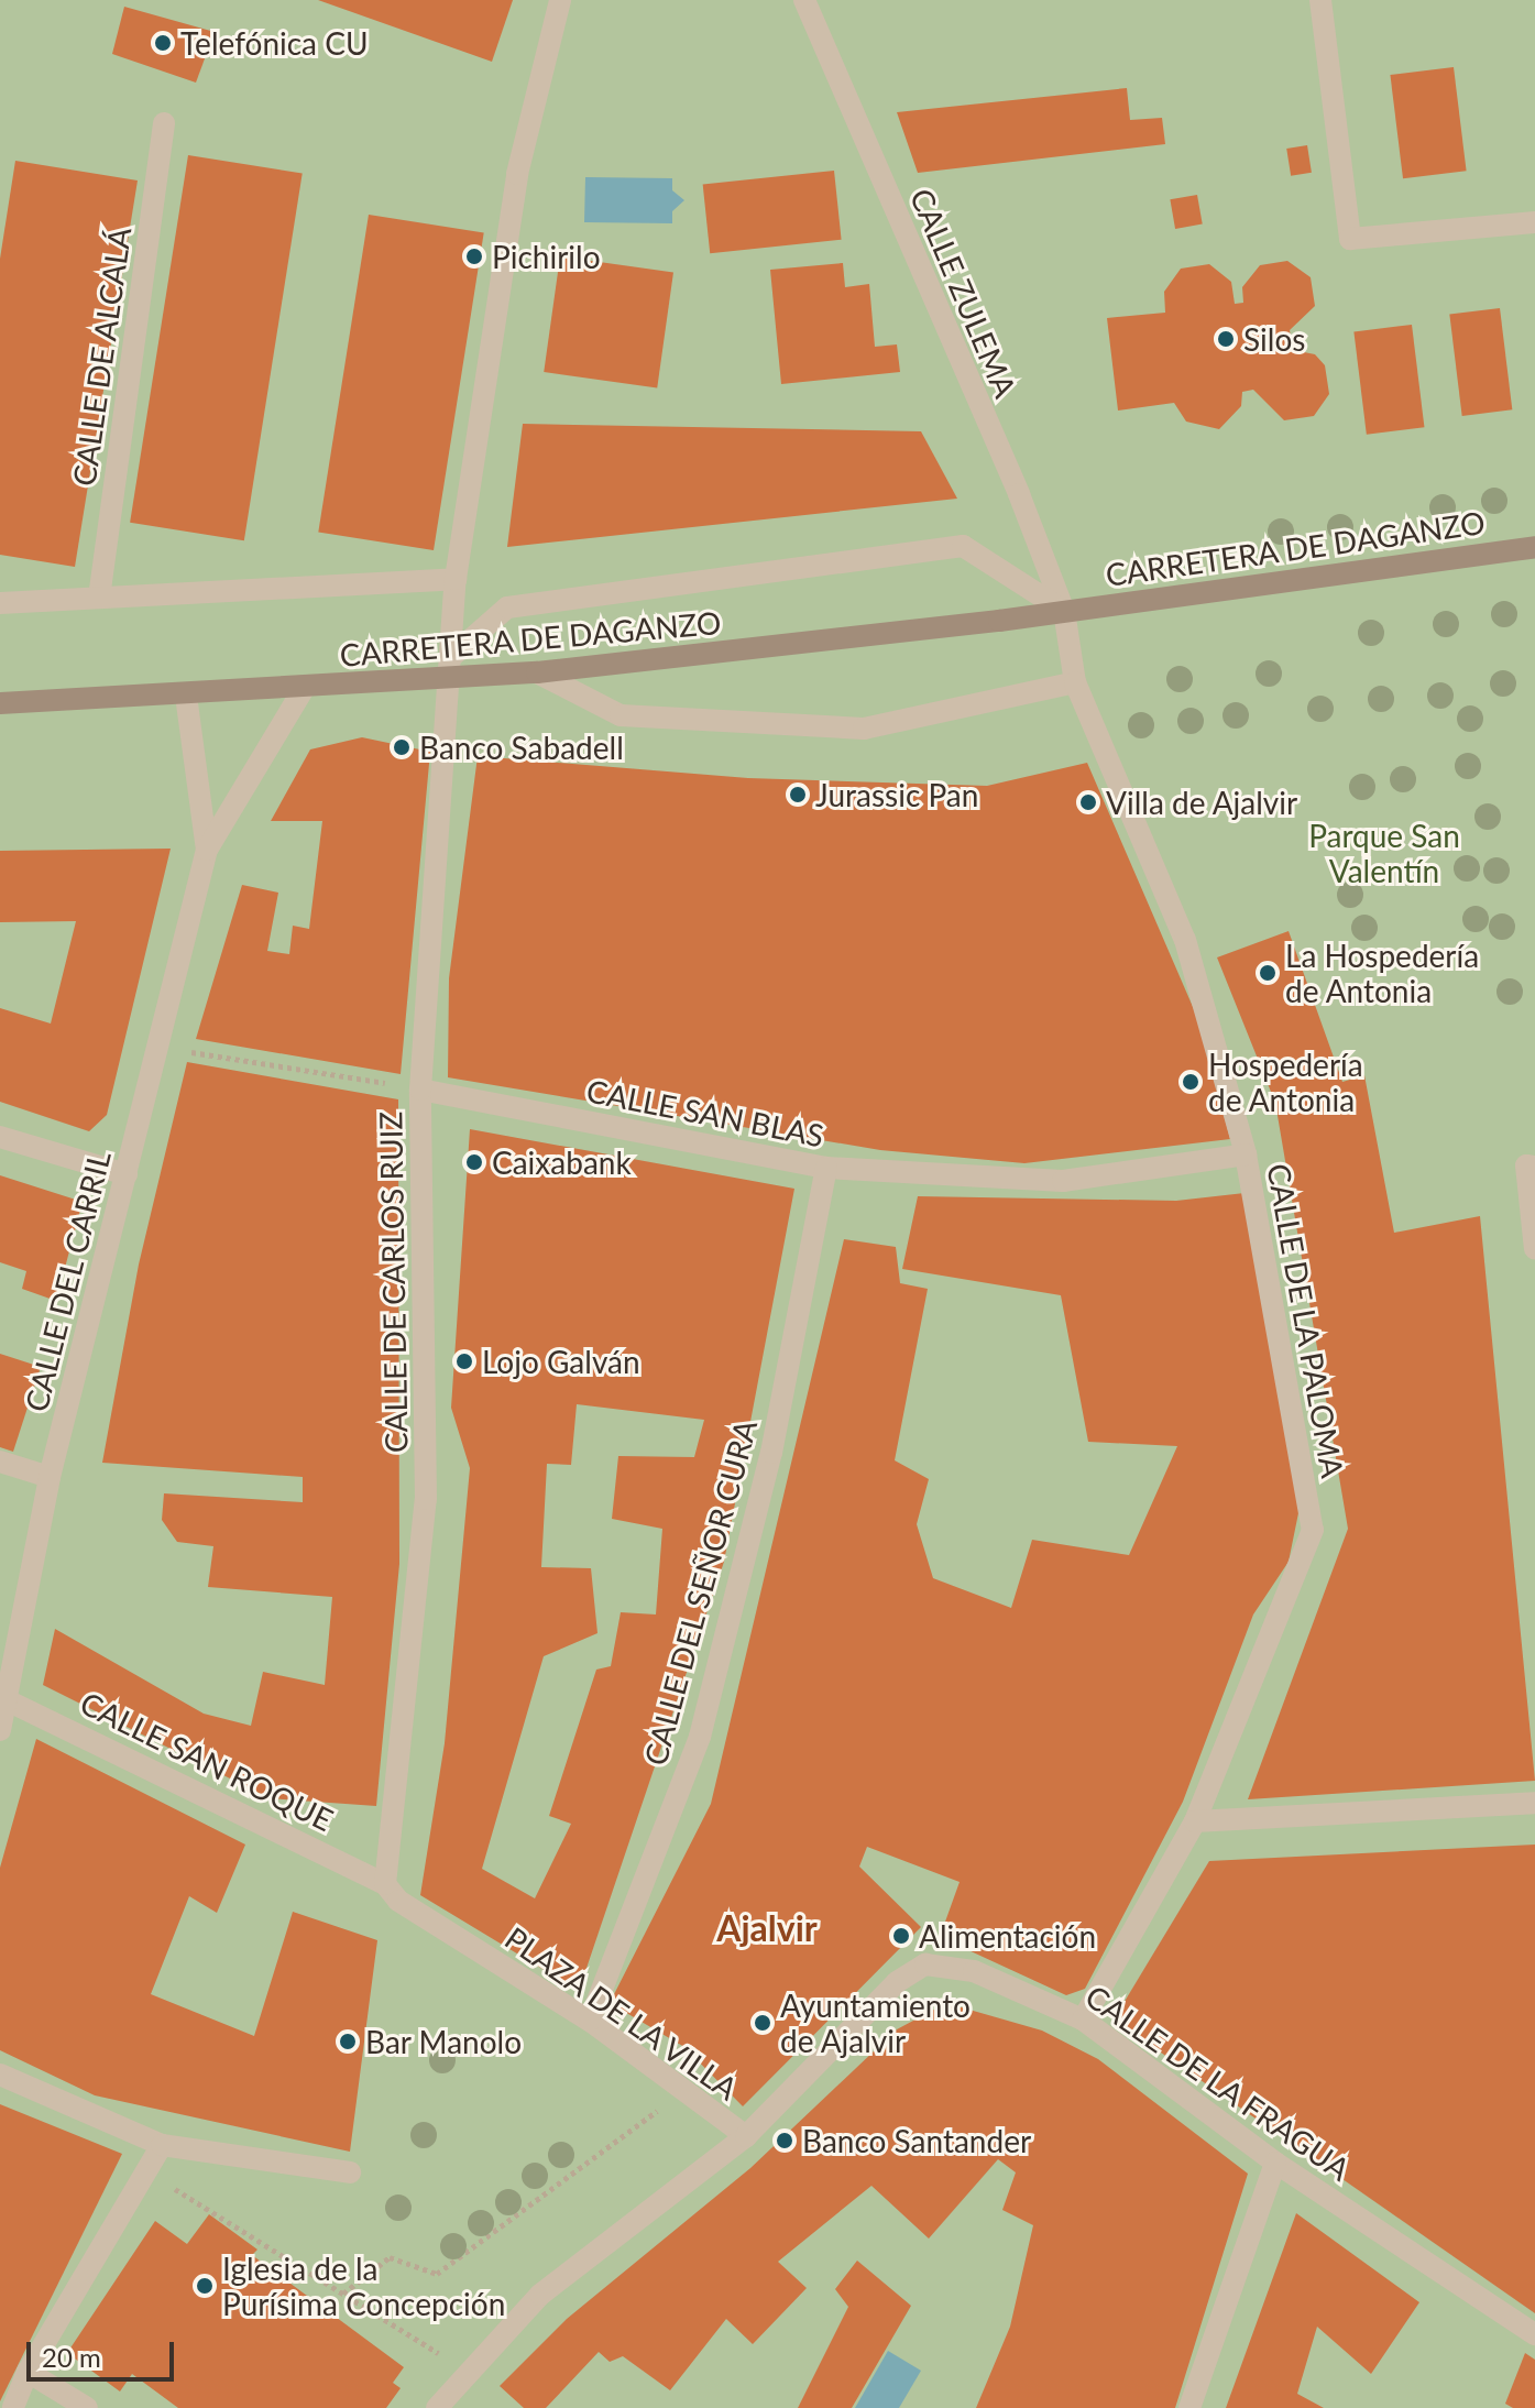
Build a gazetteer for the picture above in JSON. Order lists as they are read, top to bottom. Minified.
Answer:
{"streets":{"street":["CALLE ZULEMA","CALLE DE ALCALÁ","CARRETERA DE DAGANZO","CALLE SAN BLAS","CALLE DEL CARRIL","CALLE DE CARLOS RUIZ","CALLE DE LA PALOMA","CALLE DEL SEÑOR CURA","CALLE SAN ROQUE","PLAZA DE LA VILLA","CALLE DE LA FRAGUA"]},"crossings":[["CALLE ZULEMA","CARRETERA DE DAGANZO"],["CALLE ZULEMA","CALLE DE LA PALOMA"],["CARRETERA DE DAGANZO","CALLE DEL CARRIL"],["CARRETERA DE DAGANZO","CALLE DE CARLOS RUIZ"],["CARRETERA DE DAGANZO","CALLE DE LA PALOMA"],["CALLE SAN BLAS","CALLE DE CARLOS RUIZ"],["CALLE SAN BLAS","CALLE DE LA PALOMA"],["CALLE SAN BLAS","CALLE DEL SEÑOR CURA"],["CALLE DEL CARRIL","CALLE SAN ROQUE"],["CALLE DE CARLOS RUIZ","CALLE SAN ROQUE"],["CALLE DE CARLOS RUIZ","PLAZA DE LA VILLA"],["CALLE DE LA PALOMA","CALLE DE LA FRAGUA"],["CALLE DEL SEÑOR CURA","PLAZA DE LA VILLA"],["CALLE SAN ROQUE","PLAZA DE LA VILLA"],["PLAZA DE LA VILLA","CALLE DE LA FRAGUA"]],"districts":["Ajalvir"],"parks":["Parque San Valentín"],"places":["Telefónica CU","Pichirilo","Silos","Banco Sabadell","Jurassic Pan","Villa de Ajalvir","La Hospedería de Antonia","Hospedería de Antonia","Caixabank","Lojo Galván","Alimentación","Ayuntamiento de Ajalvir","Bar Manolo","Banco Santander","Iglesia de la Purísima Concepción"],"scale_bar":"20 m"}
